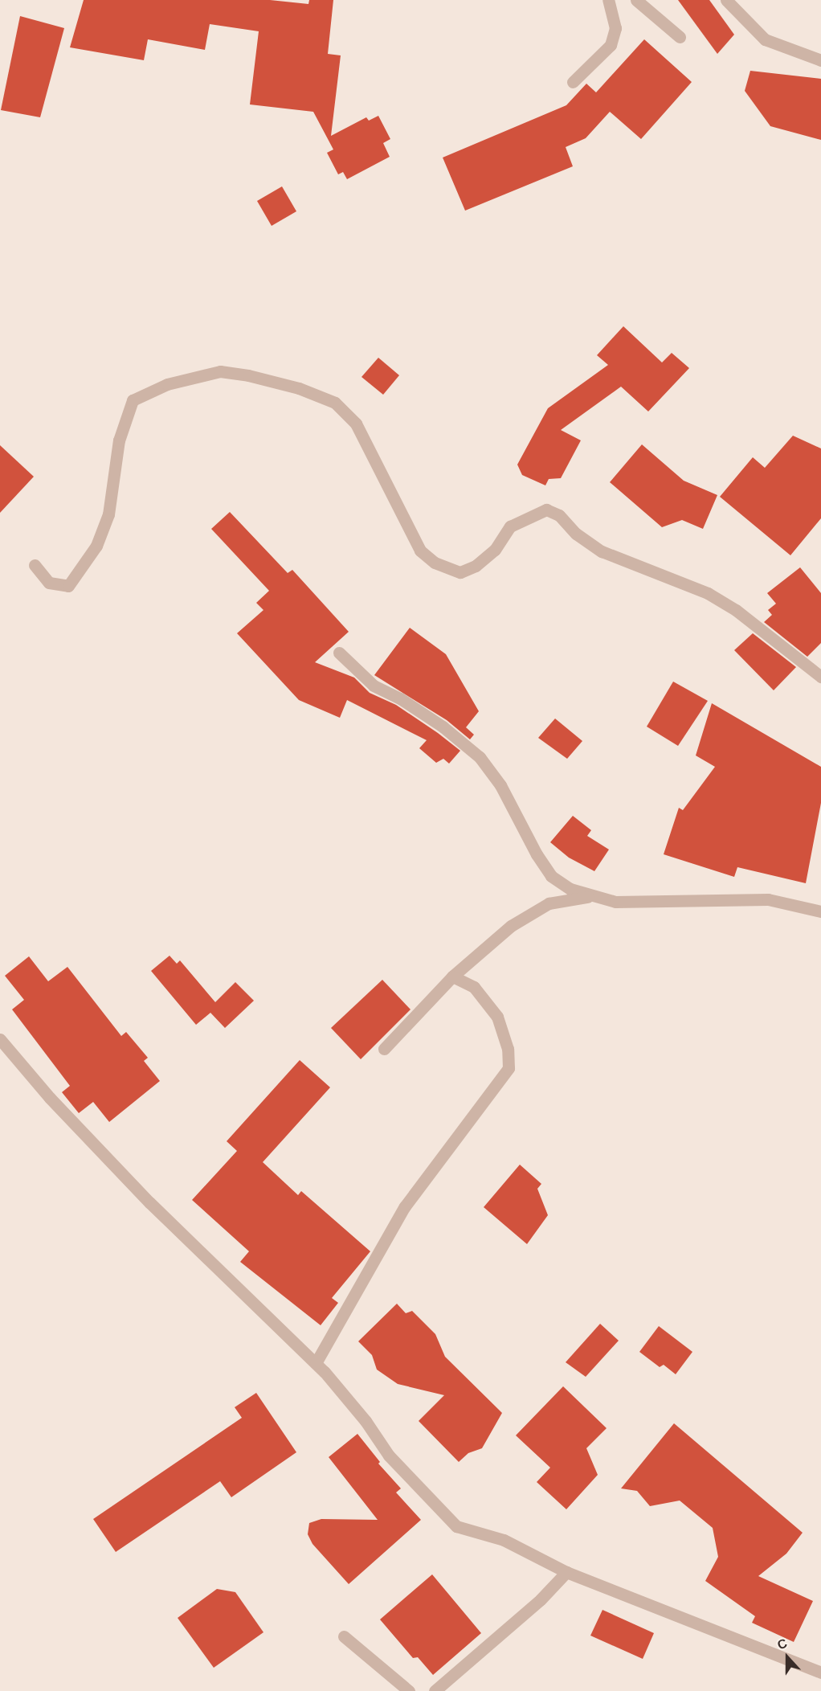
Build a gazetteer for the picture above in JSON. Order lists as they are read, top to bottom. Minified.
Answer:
{"north":"top"}
